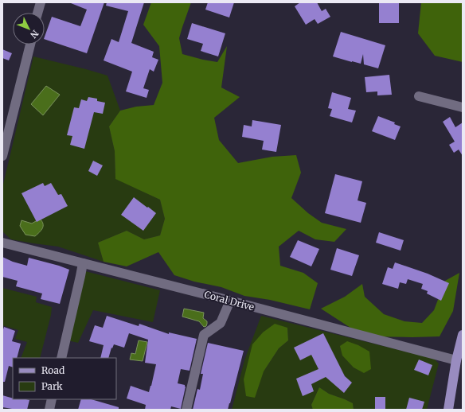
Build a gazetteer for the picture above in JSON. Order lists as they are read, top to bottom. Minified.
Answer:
{"streets":{"street":["Coral Drive"]},"legend":["Road","Park"],"north":"bottom right"}
